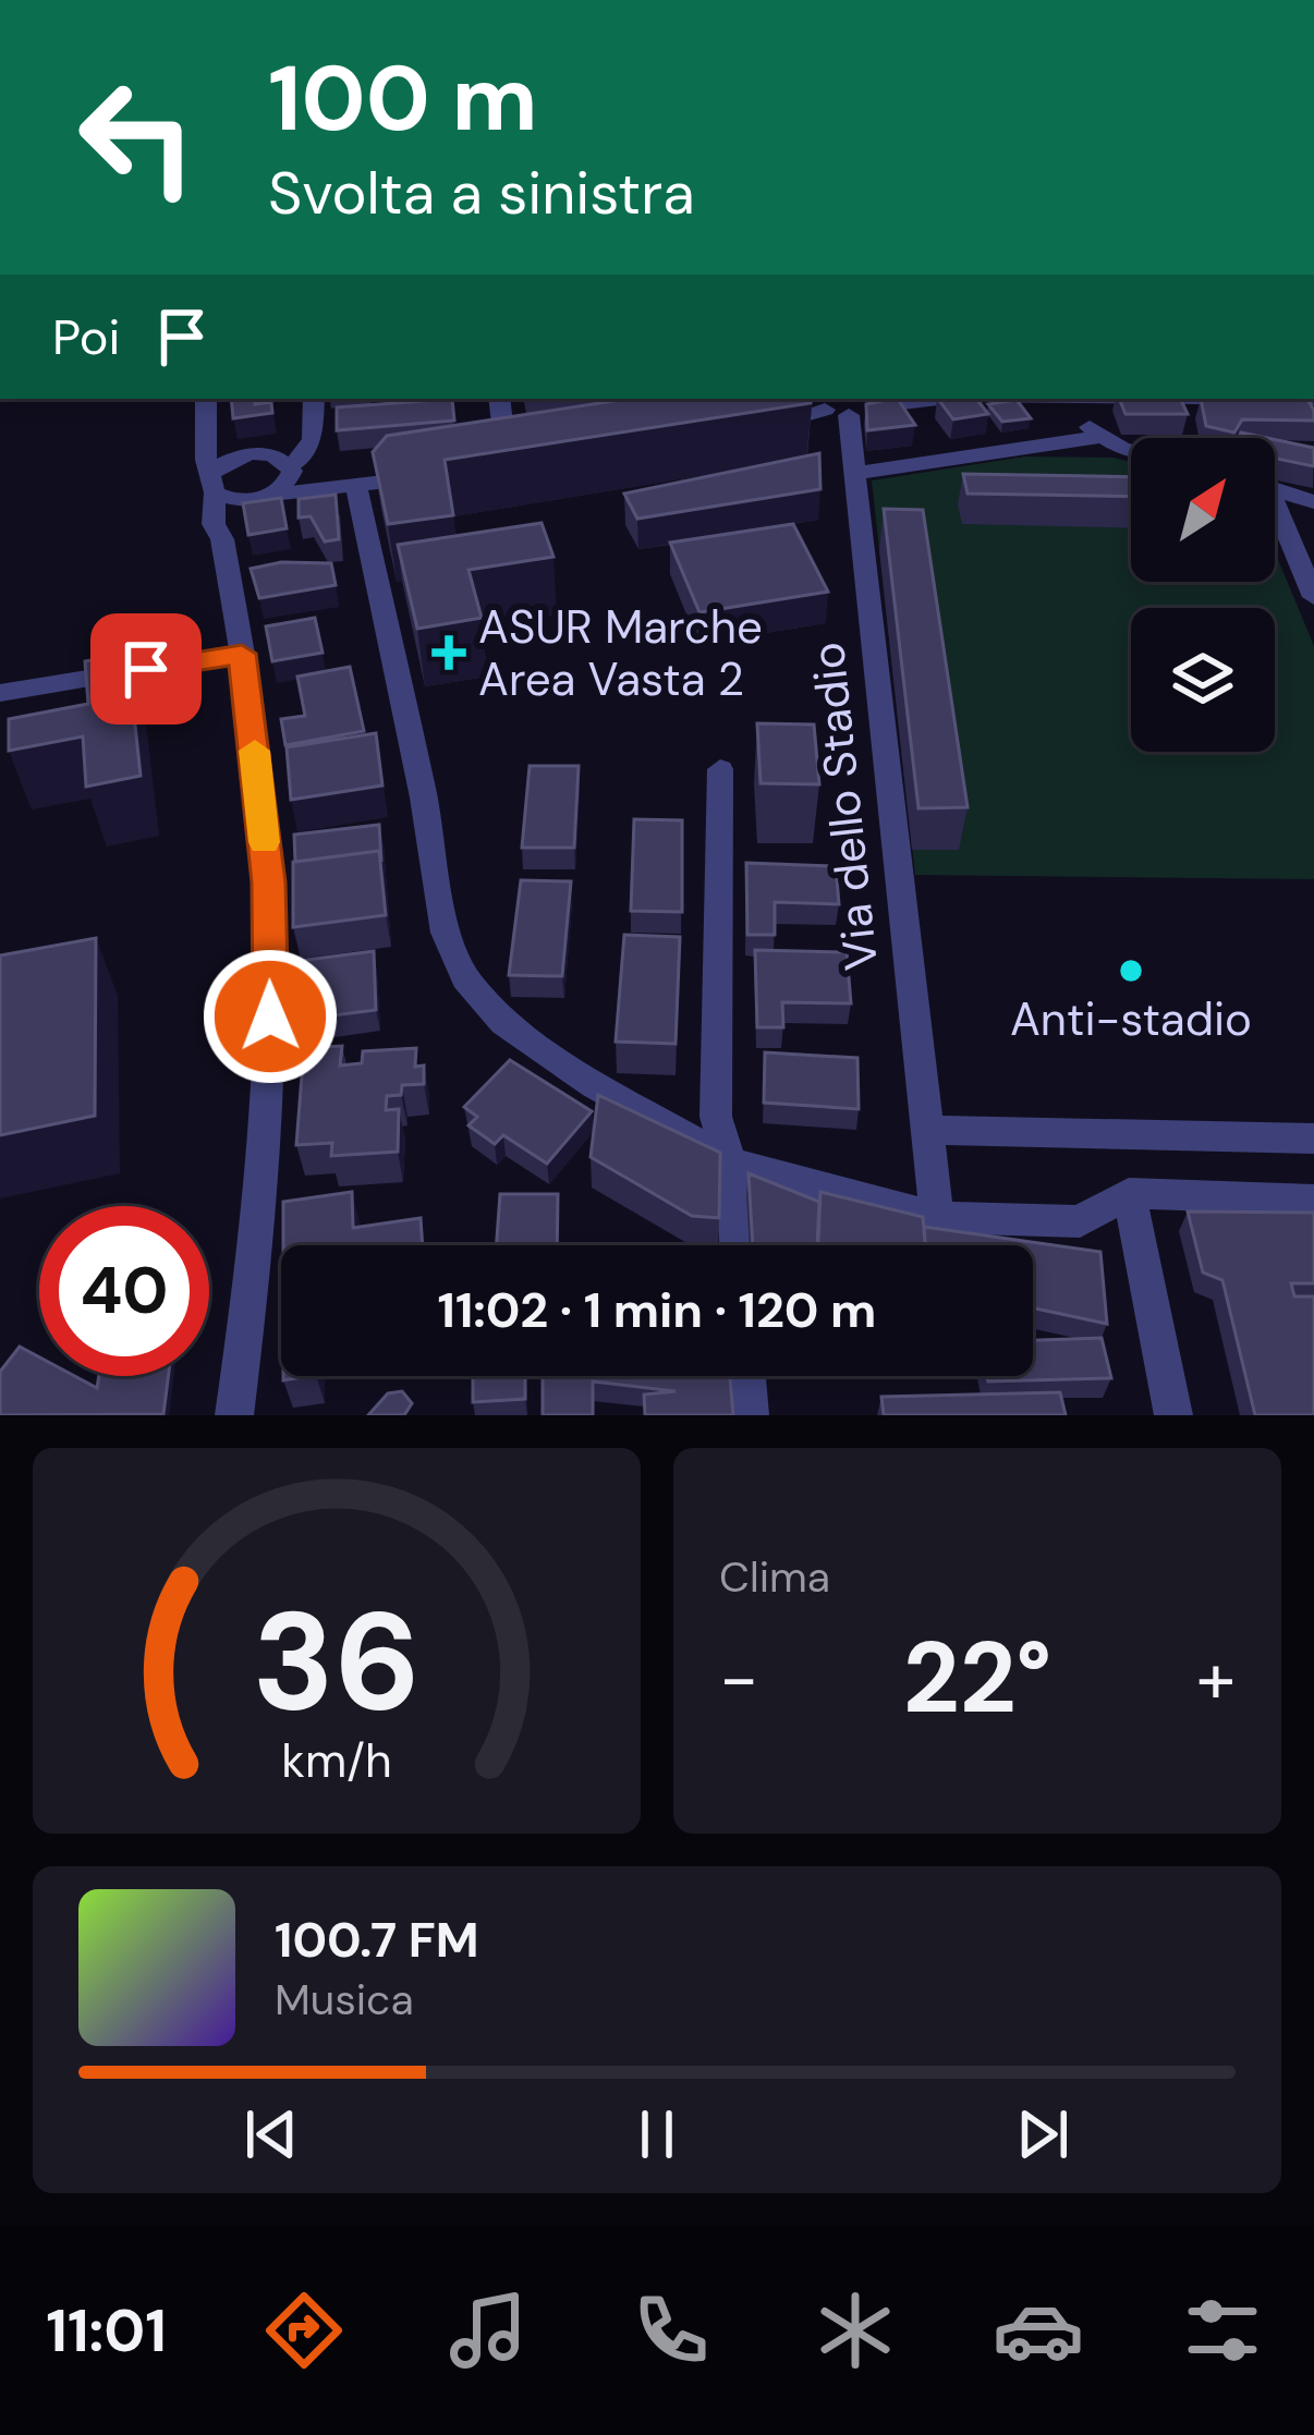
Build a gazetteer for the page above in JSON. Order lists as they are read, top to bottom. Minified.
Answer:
{"streets":{"street":["Via dello Stadio"]},"places":{"health":["ASUR Marche Area Vasta 2"],"other":["Anti-stadio"]},"north":"top right","page":{"turn":["100 m","Svolta a sinistra"],"then":"Poi","limit":"40","trip":"11:02 · 1 min · 120 m","tile":"Clima","heat":["−","22°","+"],"song":["100.7 FM","Musica"],"tabs":"11:01","gauge":["36","km/h"]}}
